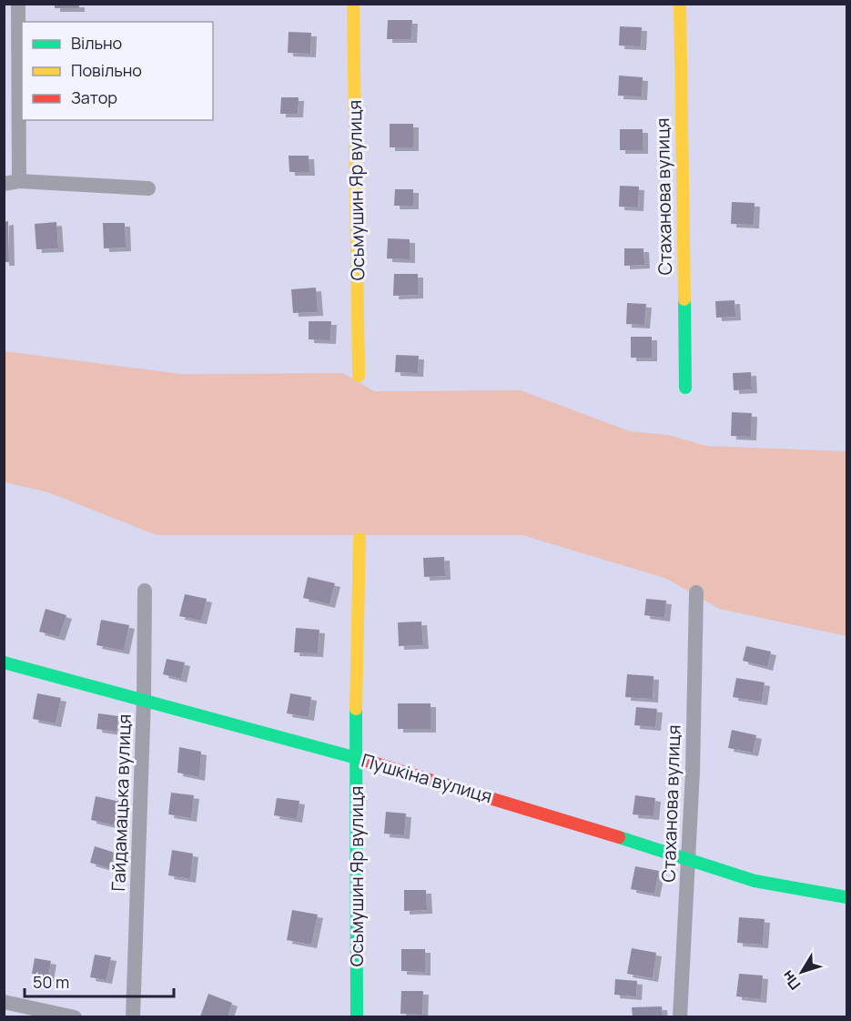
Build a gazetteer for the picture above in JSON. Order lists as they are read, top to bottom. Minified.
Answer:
{"streets":{"street":["Осьмушин Яр вулиця","Стаханова вулиця","Пушкіна вулиця","Гайдамацька вулиця"]},"crossings":[["Осьмушин Яр вулиця","Пушкіна вулиця"],["Стаханова вулиця","Пушкіна вулиця"],["Пушкіна вулиця","Гайдамацька вулиця"]],"legend":["Вільно","Повільно","Затор"],"scale_bar":"50 m","north":"bottom left"}
